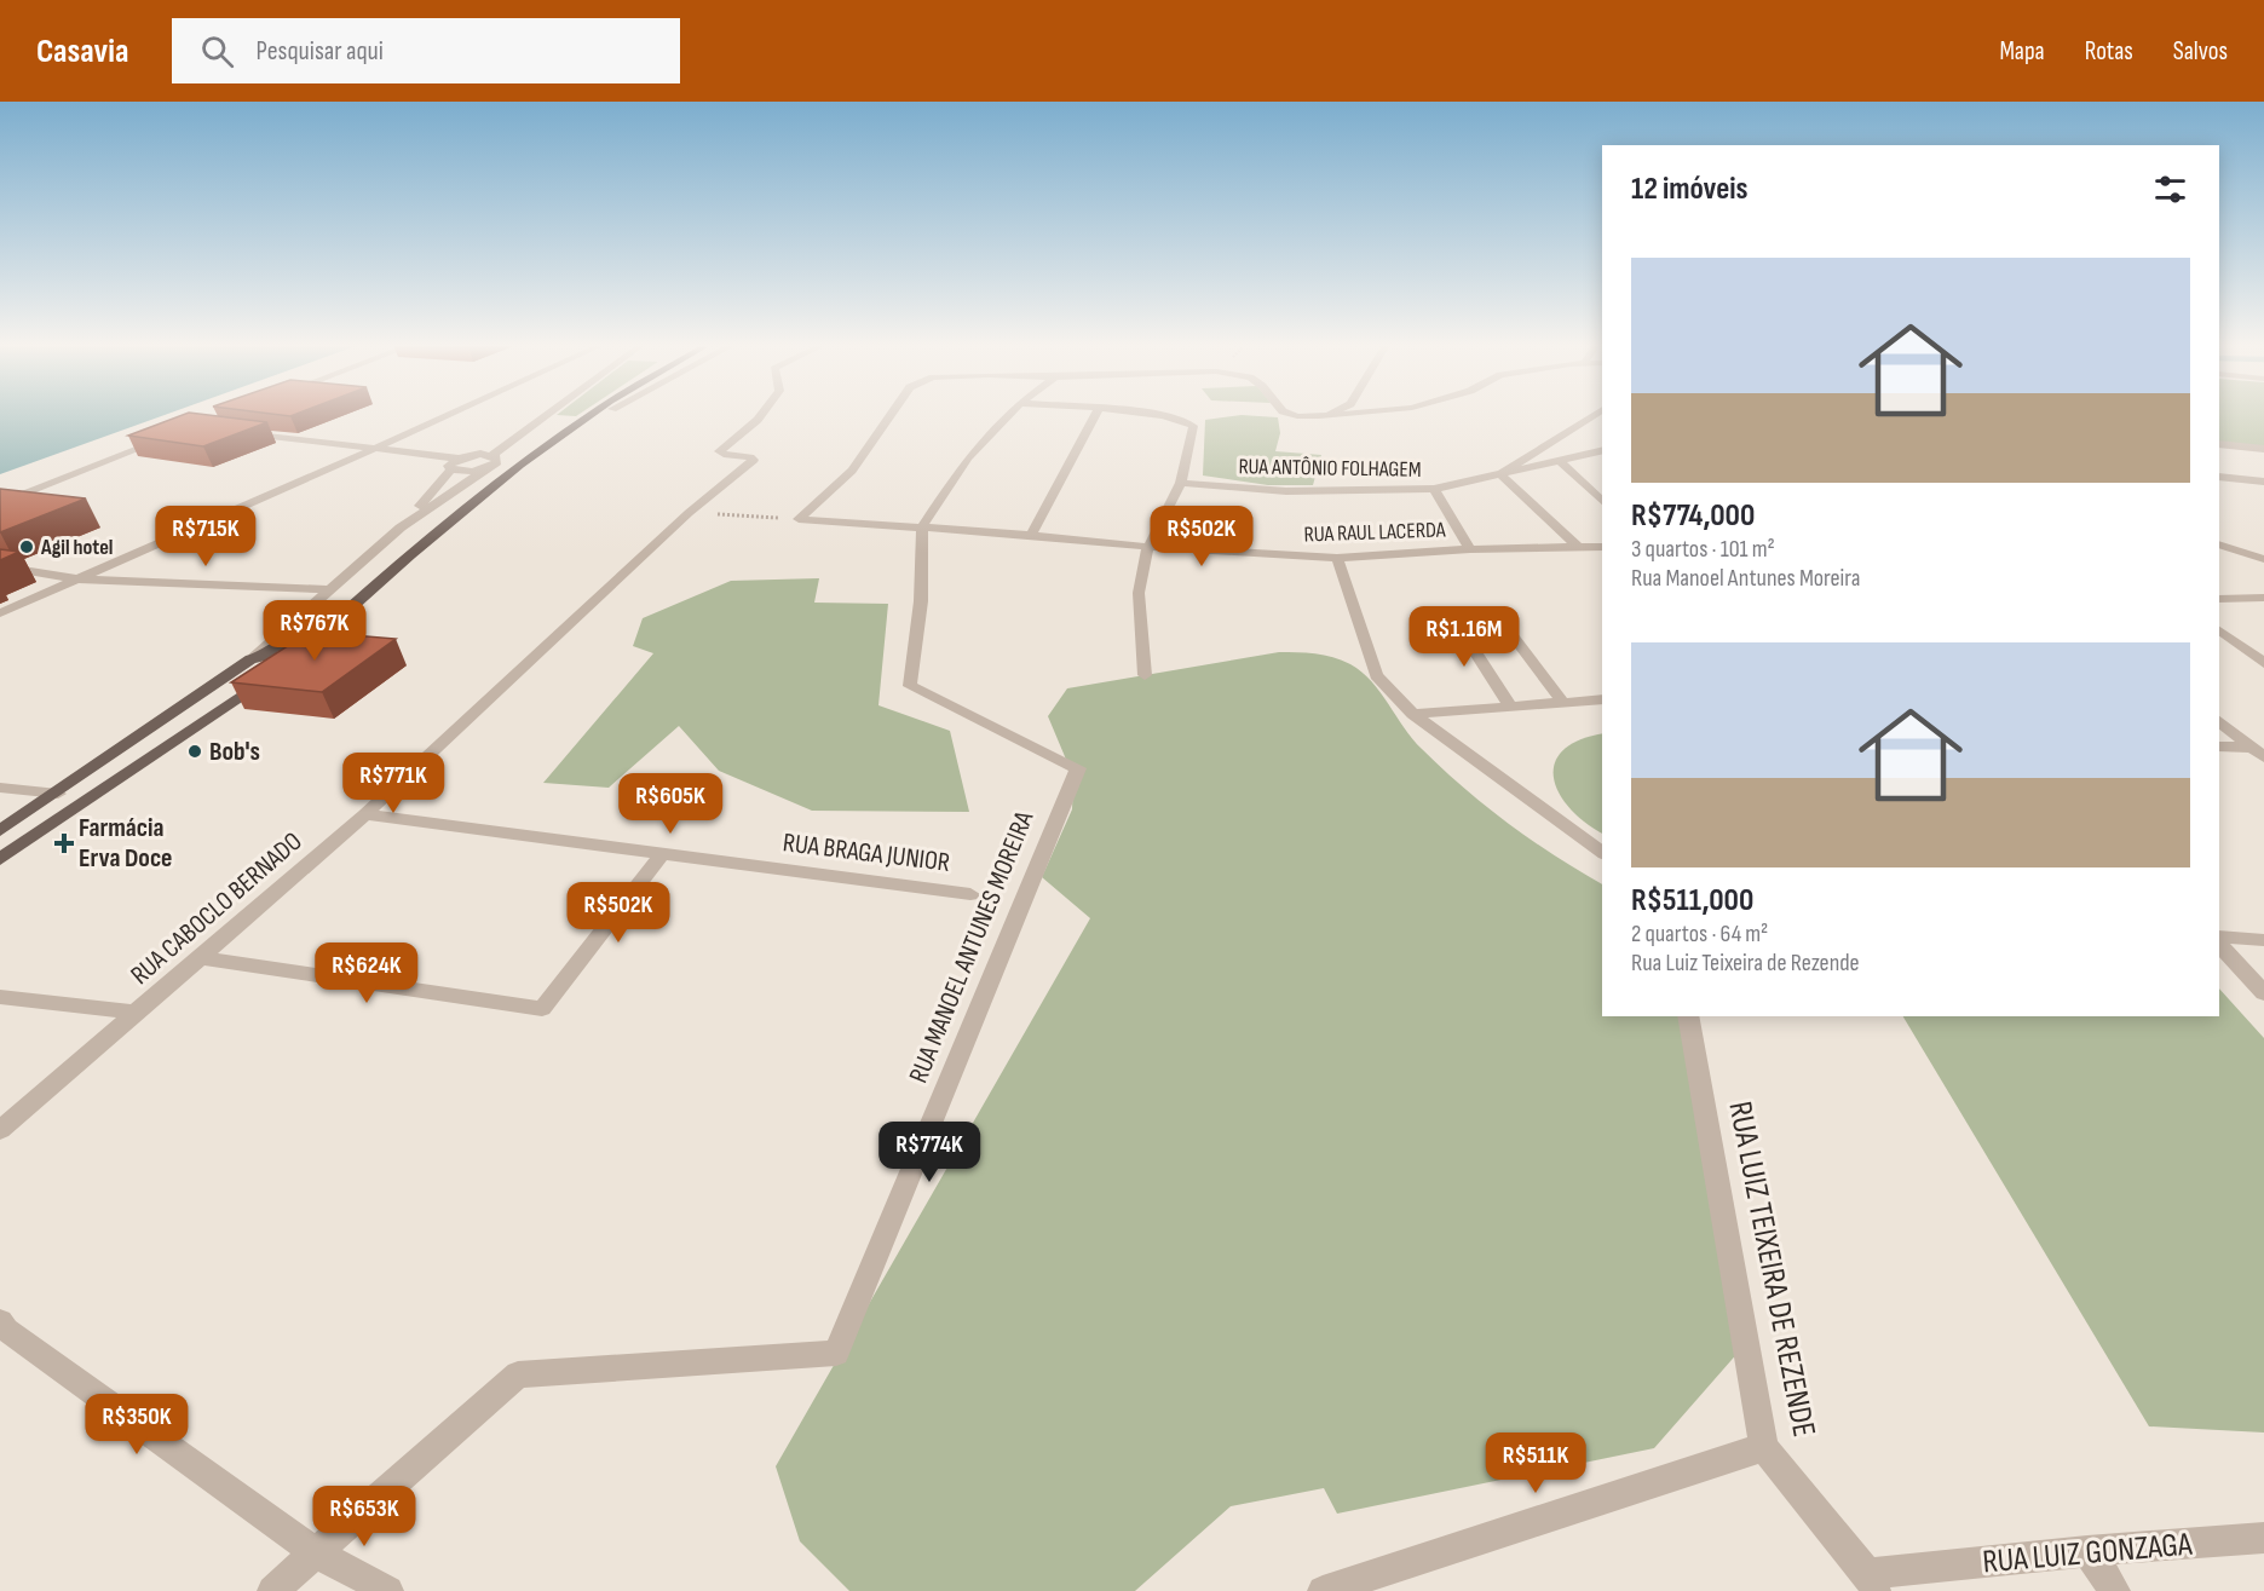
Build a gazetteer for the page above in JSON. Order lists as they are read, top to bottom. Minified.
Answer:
{"streets":{"street":["RUA ANTÔNIO FOLHAGEM","RUA RAUL LACERDA","RUA BRAGA JUNIOR","RUA CABOCLO BERNADO","RUA MANOEL ANTUNES MOREIRA","RUA LUIZ TEIXEIRA DE REZENDE","RUA LUIZ GONZAGA"]},"crossings":[["RUA RAUL LACERDA","RUA MANOEL ANTUNES MOREIRA"],["RUA BRAGA JUNIOR","RUA CABOCLO BERNADO"],["RUA LUIZ TEIXEIRA DE REZENDE","RUA LUIZ GONZAGA"]],"places":{"other":["Agil hotel","Bob's"],"health":["Farmácia Erva Doce"]},"page":{"header":"Casavia","search":"Pesquisar aqui","nav":["Mapa","Rotas","Salvos"],"heading":"12 imóveis","list":[{"name":"R$774,000","note":"3 quartos · 101 m² · Rua Manoel Antunes Moreira"},{"name":"R$511,000","note":"2 quartos · 64 m² · Rua Luiz Teixeira de Rezende"}],"price":["R$715K","R$502K","R$767K","R$1.16M","R$771K","R$605K","R$502K","R$624K","R$774K","R$350K","R$511K","R$653K"]}}
